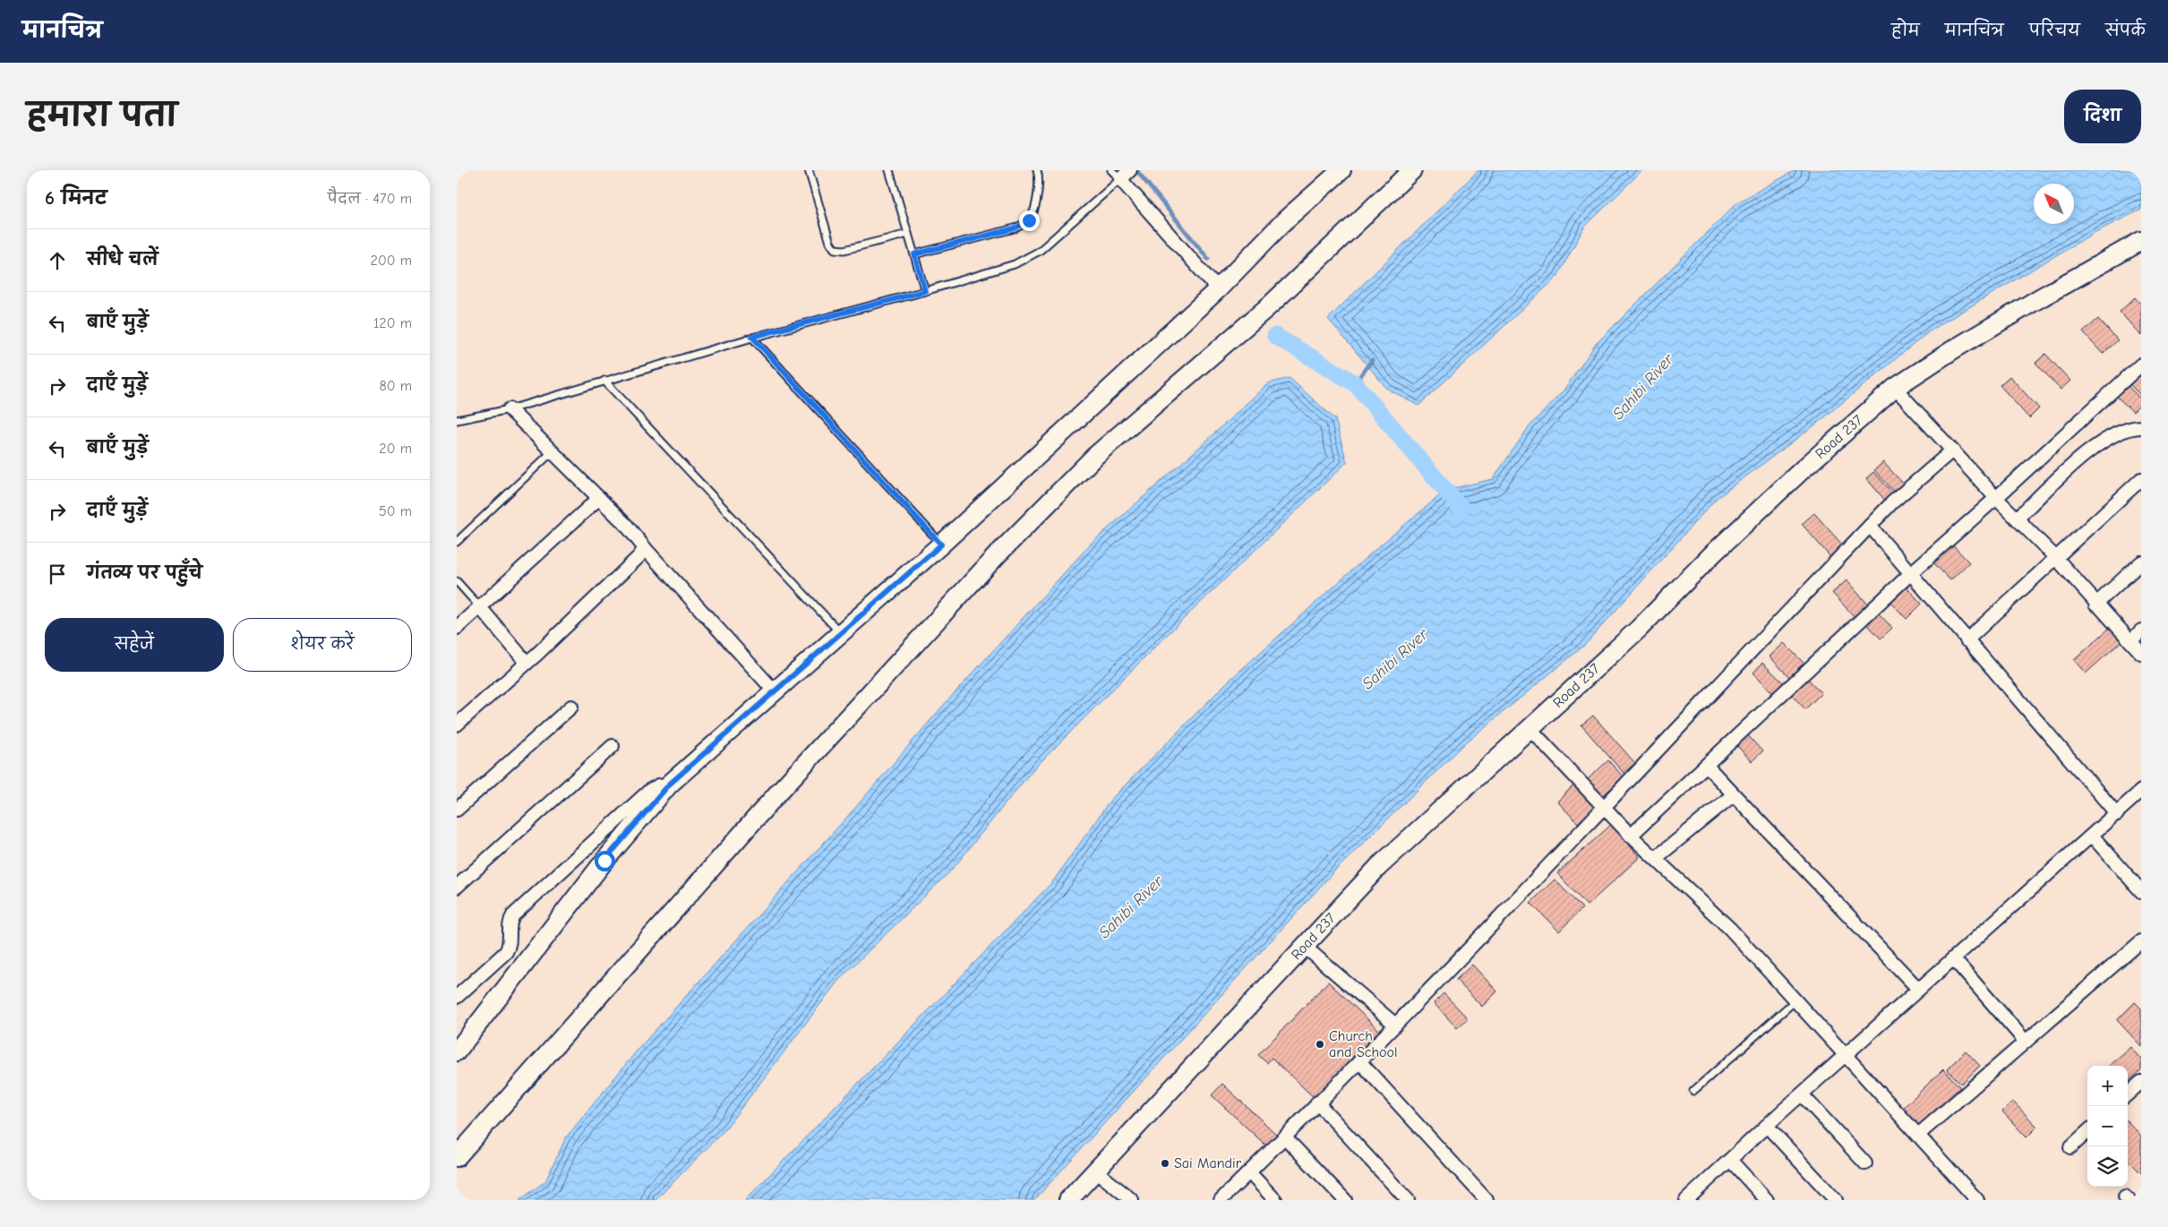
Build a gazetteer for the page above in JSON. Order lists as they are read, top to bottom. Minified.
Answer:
{"streets":{"street":["Road 237"]},"water":["Sahibi River"],"places":["Church and School","Sai Mandir"],"north":"top left","page":{"header":"मानचित्र","nav":["होम","मानचित्र","परिचय","संपर्क"],"title":"हमारा पता","buttons":["दिशा",["सहेजें","शेयर करें"]],"heading":["6 मिनट","पैदल · 470 m"],"list":[["सीधे चलें","200 m"],["बाएँ मुड़ें","120 m"],["दाएँ मुड़ें","80 m"],["बाएँ मुड़ें","20 m"],["दाएँ मुड़ें","50 m"],"गंतव्य पर पहुँचे"],"map_buttons":["+","−"]}}
